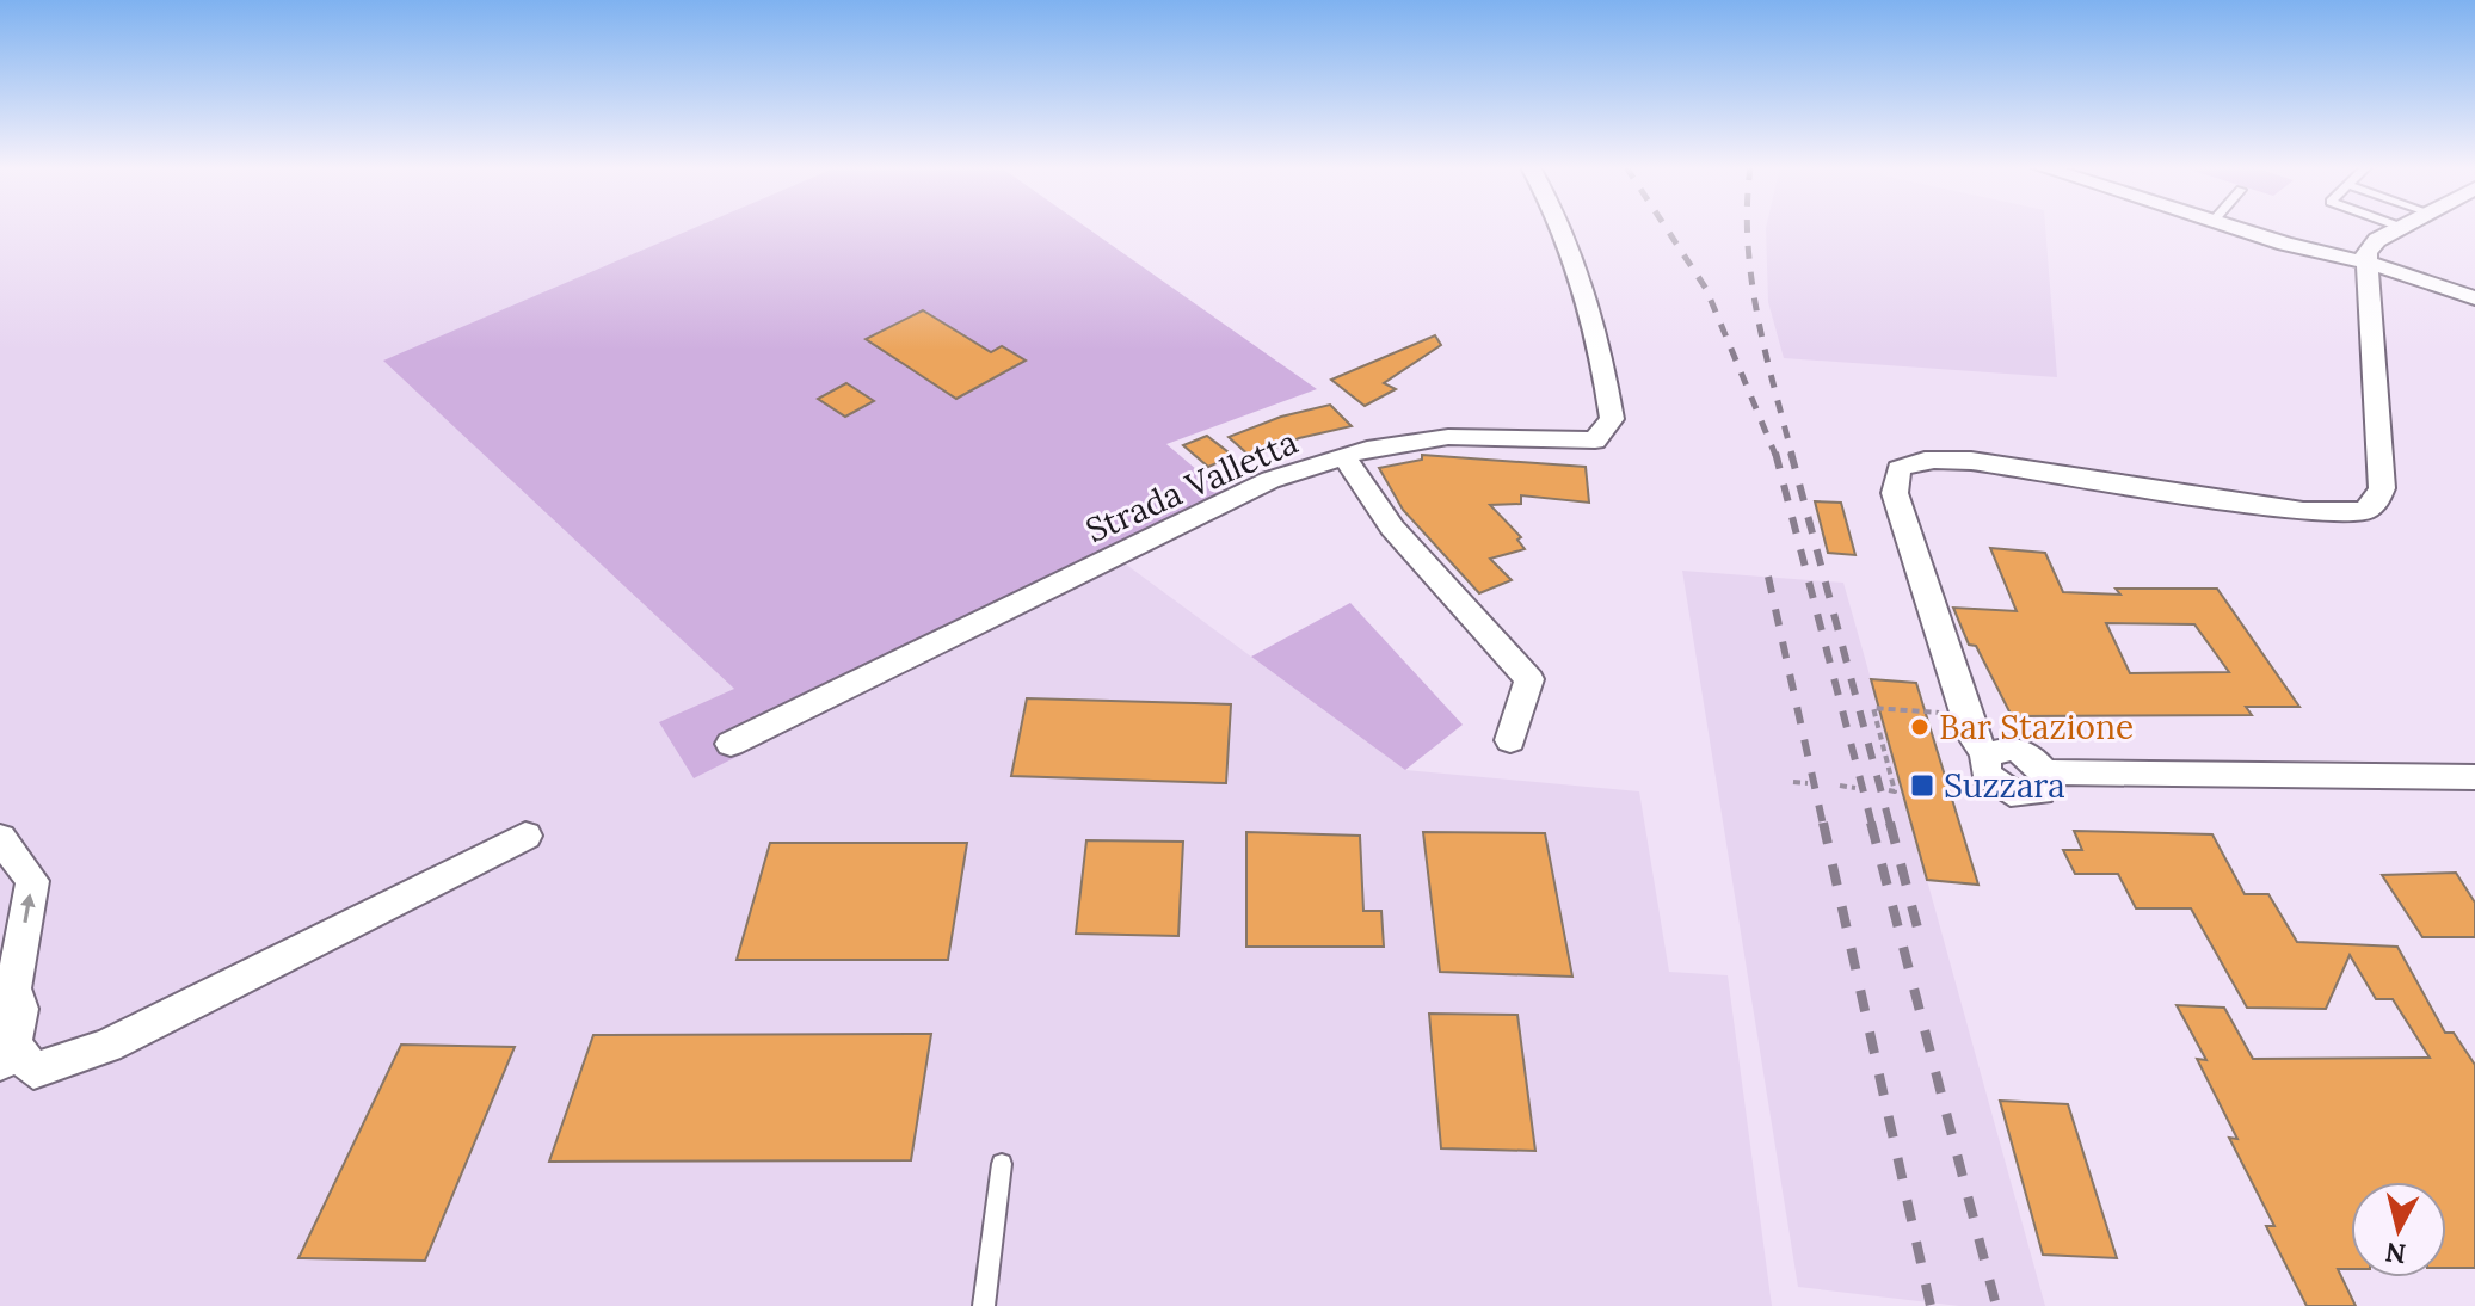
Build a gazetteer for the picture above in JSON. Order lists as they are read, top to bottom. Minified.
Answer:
{"streets":{"street":["Strada Valletta"]},"places":{"other":["Bar Stazione"],"transit":["Suzzara"]},"north":"bottom"}
